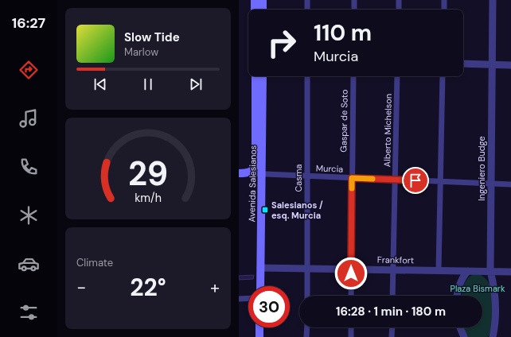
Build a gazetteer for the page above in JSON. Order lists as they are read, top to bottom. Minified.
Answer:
{"streets":{"main road":["Avenida Salesianos"],"street":["Gaspar de Soto","Alberto Michelson","Murcia","Ingeniero Budge","Casma","Frankfort"]},"crossings":[["Gaspar de Soto","Murcia"],["Gaspar de Soto","Frankfort"],["Alberto Michelson","Murcia"],["Alberto Michelson","Frankfort"],["Murcia","Ingeniero Budge"],["Murcia","Casma"],["Murcia","Avenida Salesianos"],["Ingeniero Budge","Frankfort"],["Casma","Frankfort"],["Avenida Salesianos","Frankfort"]],"parks":["Plaza Bismark"],"places":{"transit":["Salesianos / esq. Murcia"]},"page":{"tabs":"16:27","turn":["110 m","Murcia"],"song":["Slow Tide","Marlow"],"tile":"Climate","heat":["−","22°","+"],"limit":"30","trip":"16:28 · 1 min · 180 m","gauge":["29","km/h"]}}
